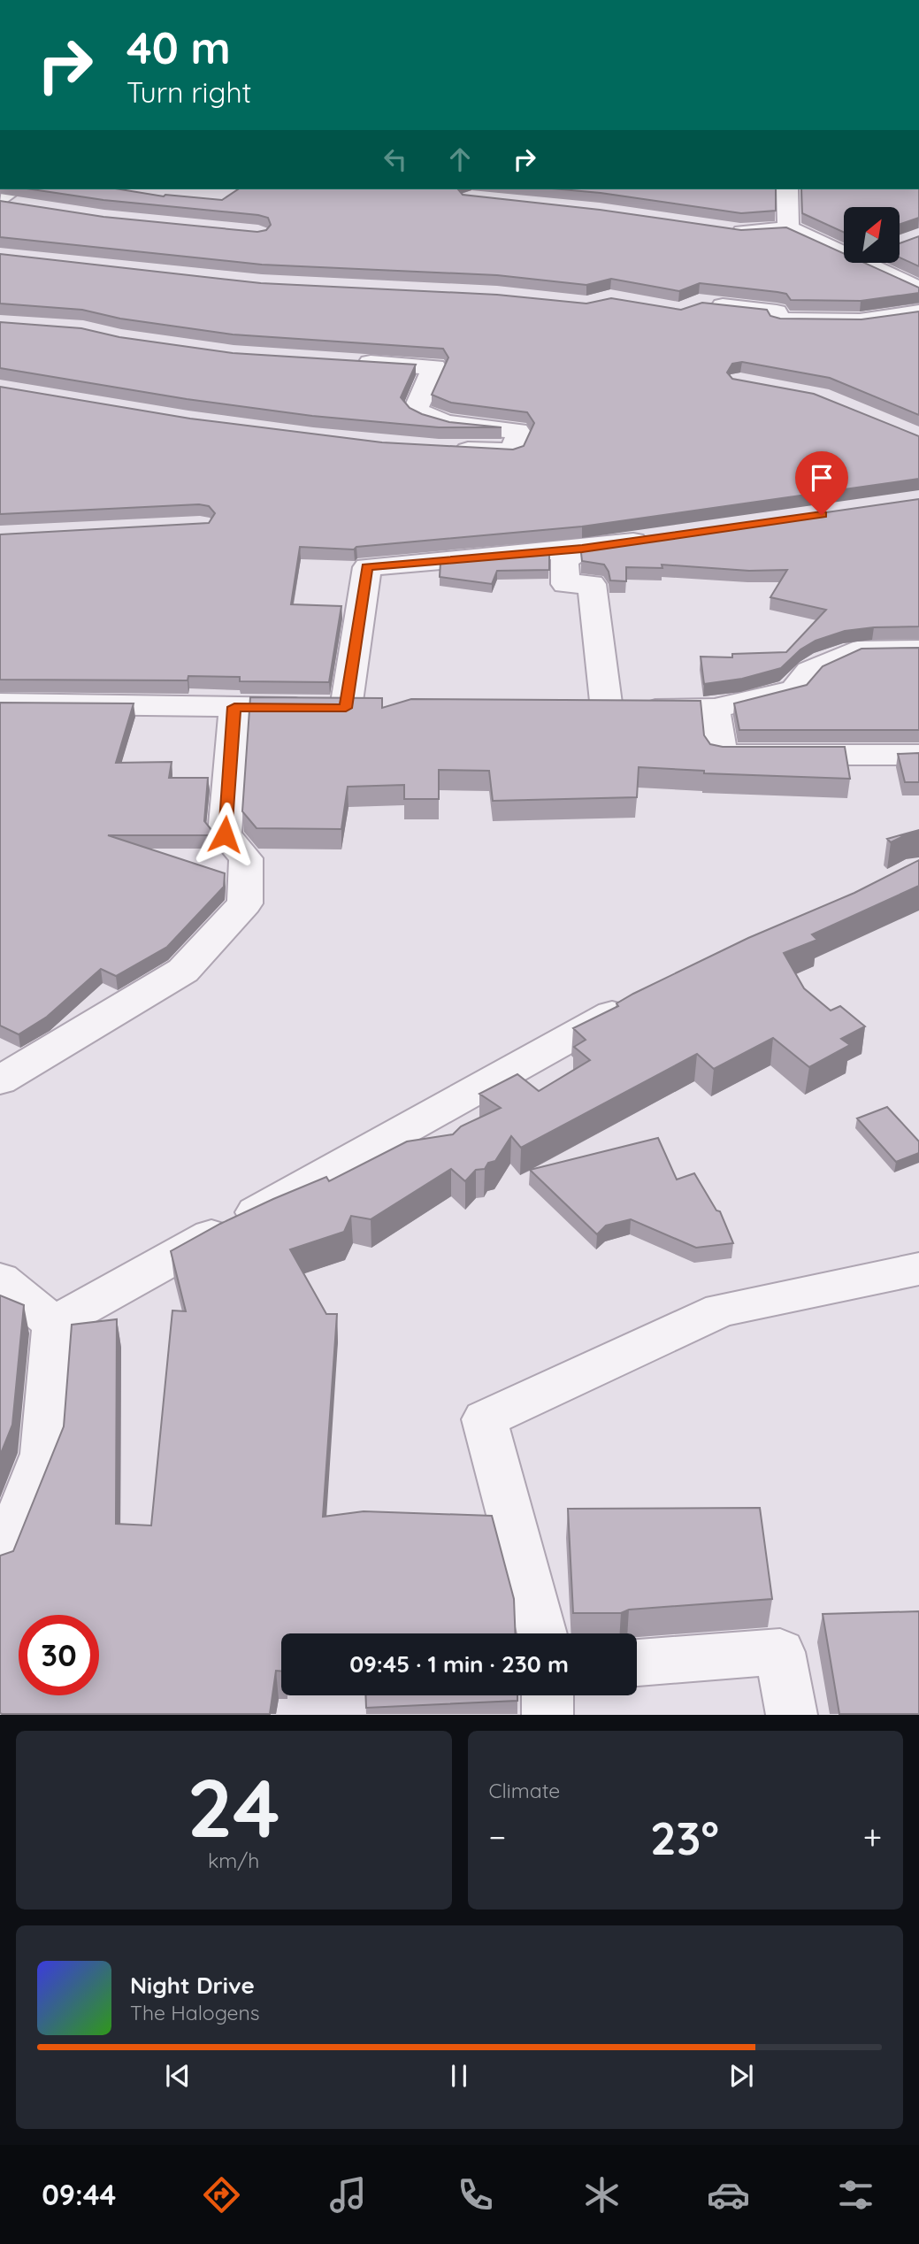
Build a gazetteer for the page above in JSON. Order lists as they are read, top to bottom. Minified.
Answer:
{"north":"top right","page":{"turn":["40 m","Turn right"],"limit":"30","trip":"09:45 · 1 min · 230 m","tile":[["24","km/h"],"Climate"],"heat":["−","23°","+"],"song":["Night Drive","The Halogens"],"tabs":"09:44"}}
